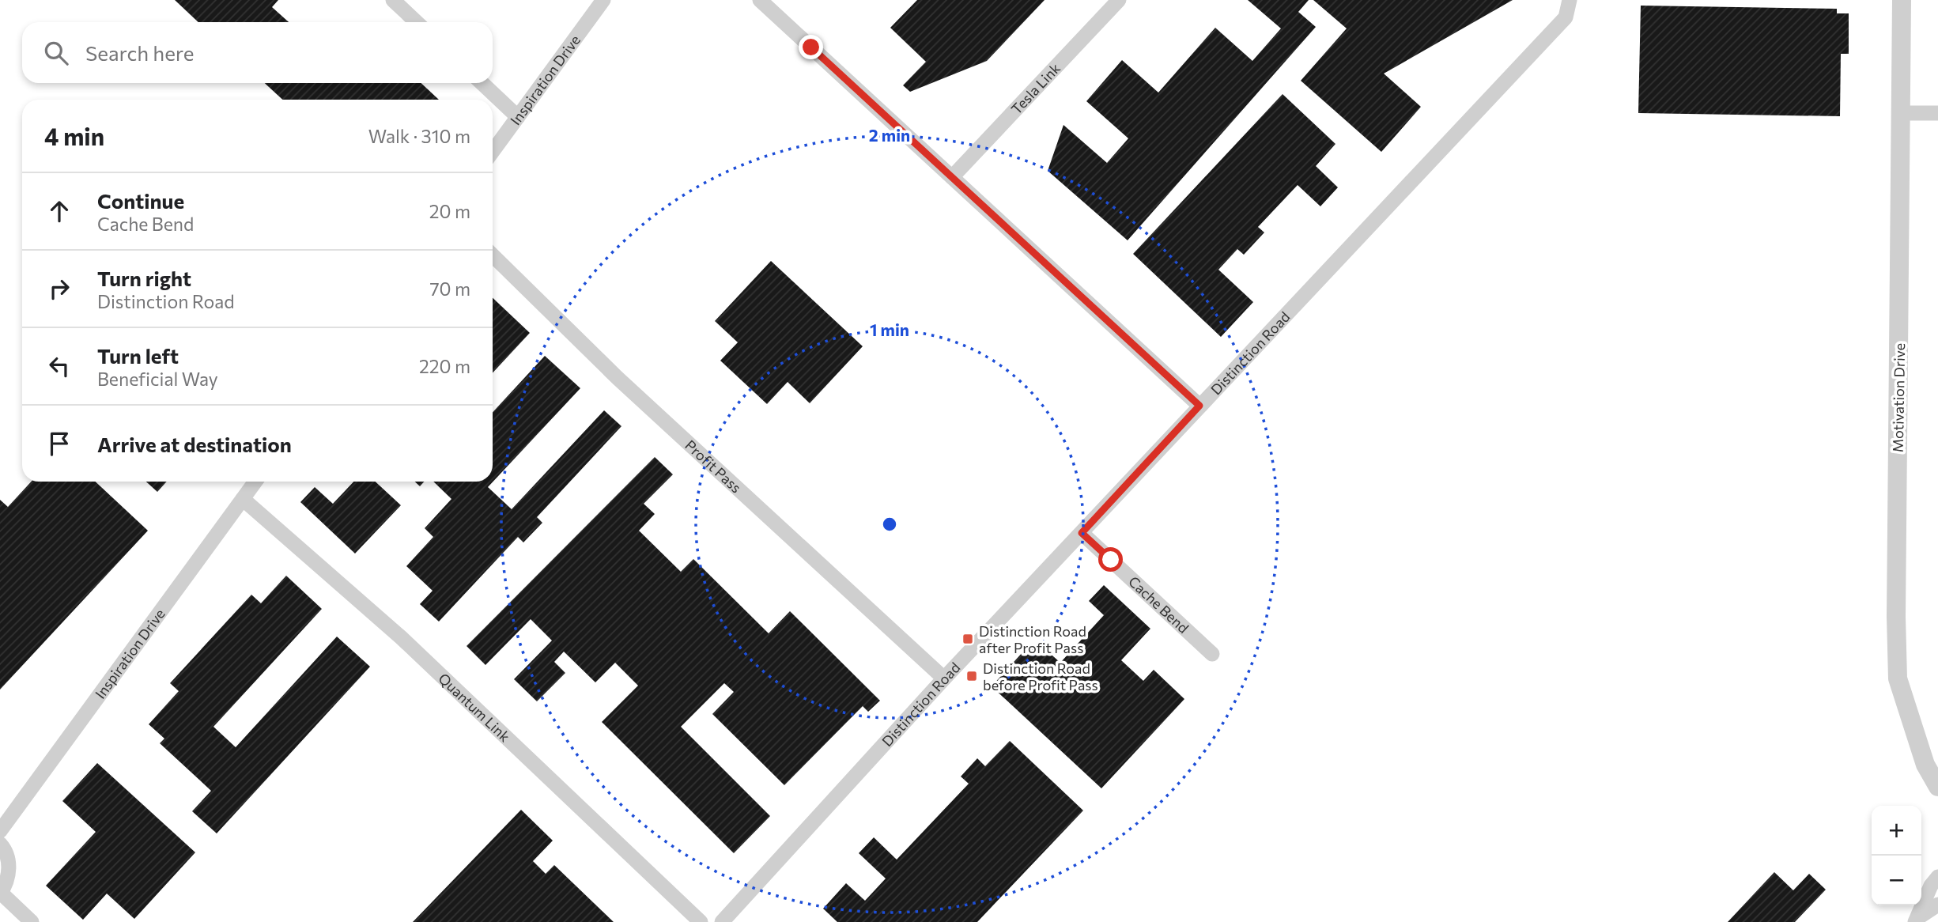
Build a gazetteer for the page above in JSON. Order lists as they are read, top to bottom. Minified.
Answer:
{"streets":{"street":["Inspiration Drive","Tesla Link","Distinction Road","Motivation Drive","Profit Pass","Cache Bend","Quantum Link"]},"crossings":[["Inspiration Drive","Quantum Link"],["Distinction Road","Profit Pass"],["Distinction Road","Cache Bend"]],"places":{"transit":["Distinction Road after Profit Pass","Distinction Road before Profit Pass"]},"page":{"search":"Search here","heading":["4 min","Walk · 310 m"],"list":[["Continue","Cache Bend","20 m"],["Turn right","Distinction Road","70 m"],["Turn left","Beneficial Way","220 m"],"Arrive at destination"],"map_buttons":["+","−"]},"rings":["2 min","1 min"]}
